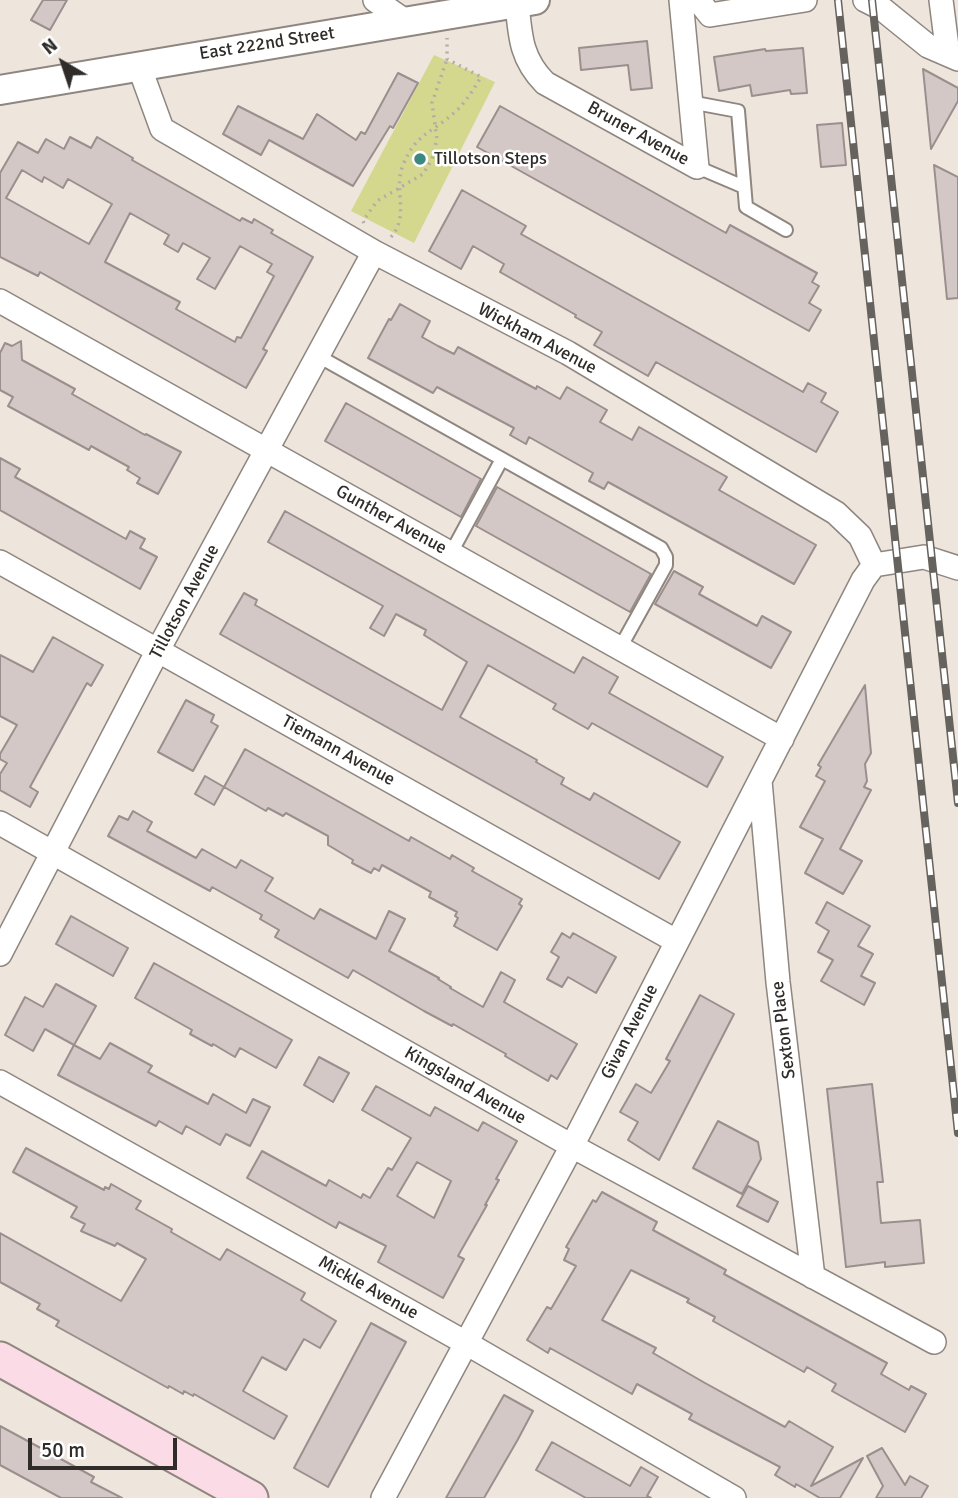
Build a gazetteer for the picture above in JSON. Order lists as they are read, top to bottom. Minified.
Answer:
{"streets":{"street":["East 222nd Street","Bruner Avenue","Wickham Avenue","Gunther Avenue","Tillotson Avenue","Tiemann Avenue","Sexton Place","Givan Avenue","Kingsland Avenue","Mickle Avenue"]},"crossings":[["East 222nd Street","Bruner Avenue"],["East 222nd Street","Wickham Avenue"],["Wickham Avenue","Tillotson Avenue"],["Wickham Avenue","Givan Avenue"],["Gunther Avenue","Tillotson Avenue"],["Gunther Avenue","Givan Avenue"],["Tillotson Avenue","Tiemann Avenue"],["Tillotson Avenue","Kingsland Avenue"],["Tiemann Avenue","Givan Avenue"],["Sexton Place","Givan Avenue"],["Sexton Place","Kingsland Avenue"],["Givan Avenue","Kingsland Avenue"],["Givan Avenue","Mickle Avenue"]],"places":["Tillotson Steps"],"scale_bar":"50 m","north":"top left"}
